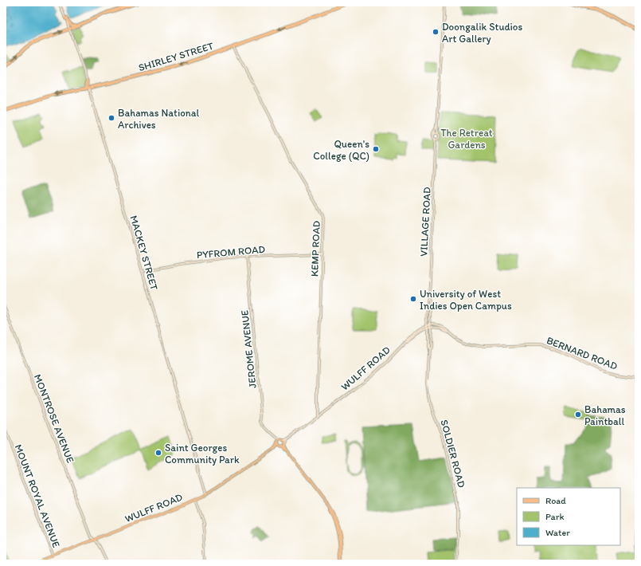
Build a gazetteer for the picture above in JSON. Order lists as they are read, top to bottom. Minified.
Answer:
{"streets":{"highway":["SHIRLEY STREET"],"main road":["VILLAGE ROAD","KEMP ROAD","PYFROM ROAD","MACKEY STREET","JEROME AVENUE","BERNARD ROAD","WULFF ROAD","MONTROSE AVENUE","SOLDIER ROAD","MOUNT ROYAL AVENUE"]},"crossings":[["SHIRLEY STREET","KEMP ROAD"],["SHIRLEY STREET","MACKEY STREET"],["VILLAGE ROAD","BERNARD ROAD"],["VILLAGE ROAD","WULFF ROAD"],["VILLAGE ROAD","SOLDIER ROAD"],["KEMP ROAD","PYFROM ROAD"],["KEMP ROAD","WULFF ROAD"],["PYFROM ROAD","MACKEY STREET"],["PYFROM ROAD","JEROME AVENUE"],["MACKEY STREET","WULFF ROAD"],["JEROME AVENUE","WULFF ROAD"],["BERNARD ROAD","WULFF ROAD"],["BERNARD ROAD","SOLDIER ROAD"],["WULFF ROAD","MONTROSE AVENUE"],["WULFF ROAD","SOLDIER ROAD"],["WULFF ROAD","MOUNT ROYAL AVENUE"]],"one_way":["SHIRLEY STREET"],"parks":["The Retreat Gardens"],"places":["Doongalik Studios Art Gallery","Bahamas National Archives","Queen's College (QC)","University of West Indies Open Campus","Bahamas Paintball","Saint Georges Community Park"],"legend":["Road","Park","Water"]}
